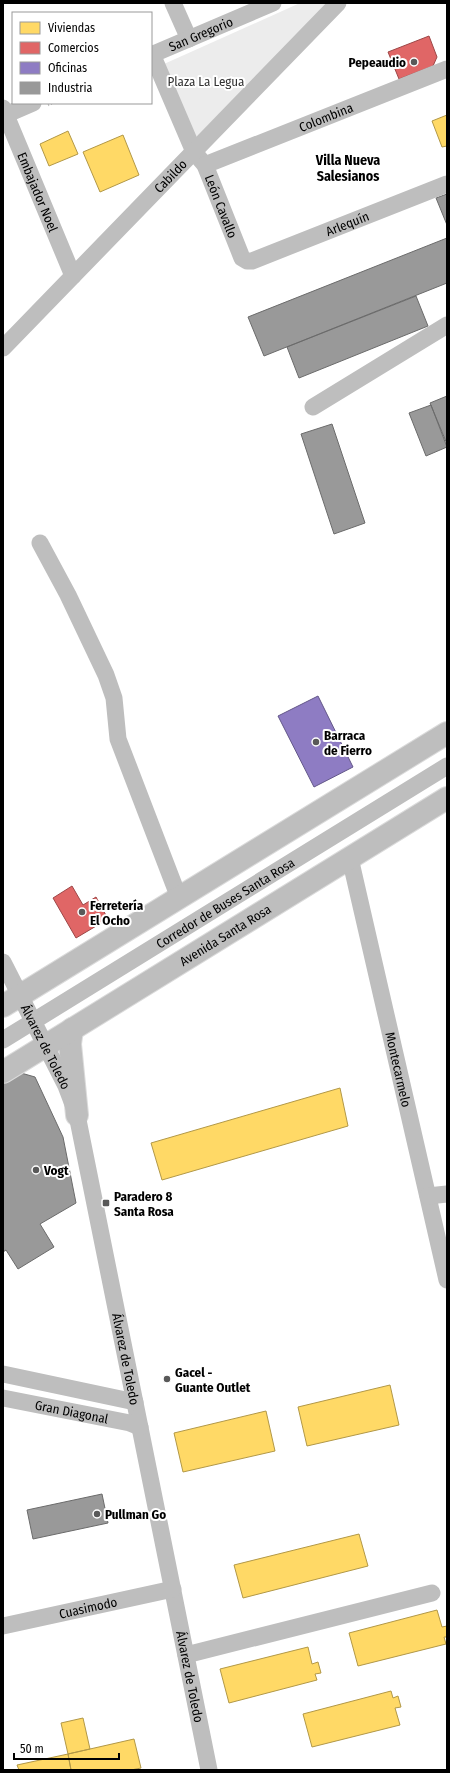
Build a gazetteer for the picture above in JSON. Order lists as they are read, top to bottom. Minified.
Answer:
{"streets":{"main road":["Avenida Santa Rosa"],"street":["San Gregorio","Colombina","Cabildo","Embajador Noel","León Cavallo","Arlequín","Corredor de Buses Santa Rosa","Álvarez de Toledo","Montecarmelo","Gran Diagonal","Cuasimodo"]},"crossings":[["San Gregorio","León Cavallo"],["Colombina","León Cavallo"],["Cabildo","Embajador Noel"],["Cabildo","León Cavallo"],["León Cavallo","Arlequín"],["Corredor de Buses Santa Rosa","Álvarez de Toledo"],["Avenida Santa Rosa","Álvarez de Toledo"],["Avenida Santa Rosa","Montecarmelo"],["Álvarez de Toledo","Gran Diagonal"],["Álvarez de Toledo","Cuasimodo"]],"districts":["Villa Nueva Salesianos"],"parks":["Plaza La Legua"],"places":{"other":["Pepeaudio","Barraca de Fierro","Ferretería El Ocho","Vogt","Gacel - Guante Outlet","Pullman Go"],"transit":["Paradero 8 Santa Rosa"]},"legend":["Viviendas","Comercios","Oficinas","Industria"],"scale_bar":"50 m"}
